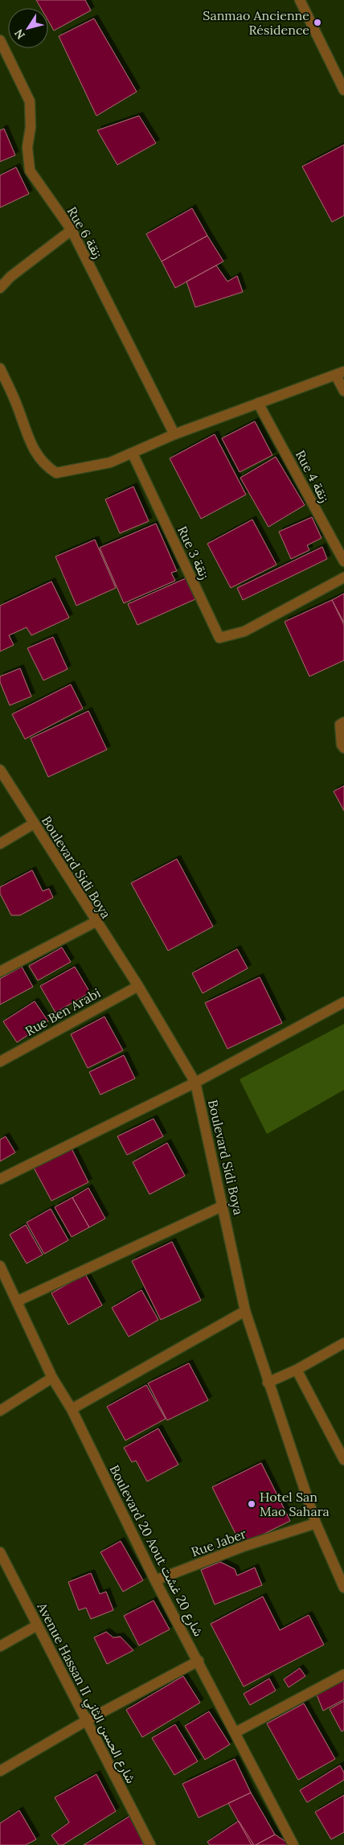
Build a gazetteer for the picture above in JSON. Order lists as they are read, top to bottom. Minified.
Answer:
{"streets":{"street":["Rue 6 زنقة","Rue 4 زنقة","Rue 3 زنقة","Boulevard Sidi Boya","Rue Ben Arabi","Rue Jaber","Boulevard 20 Aout شارع 20 غشت","Avenue Hassan II شارع الحسن الثاني"]},"crossings":[["Boulevard Sidi Boya","Rue Ben Arabi"],["Boulevard Sidi Boya","Rue Jaber"],["Rue Jaber","Boulevard 20 Aout شارع 20 غشت"]],"places":["Sanmao Ancienne Résidence","Hotel San Mao Sahara"],"north":"bottom left"}
